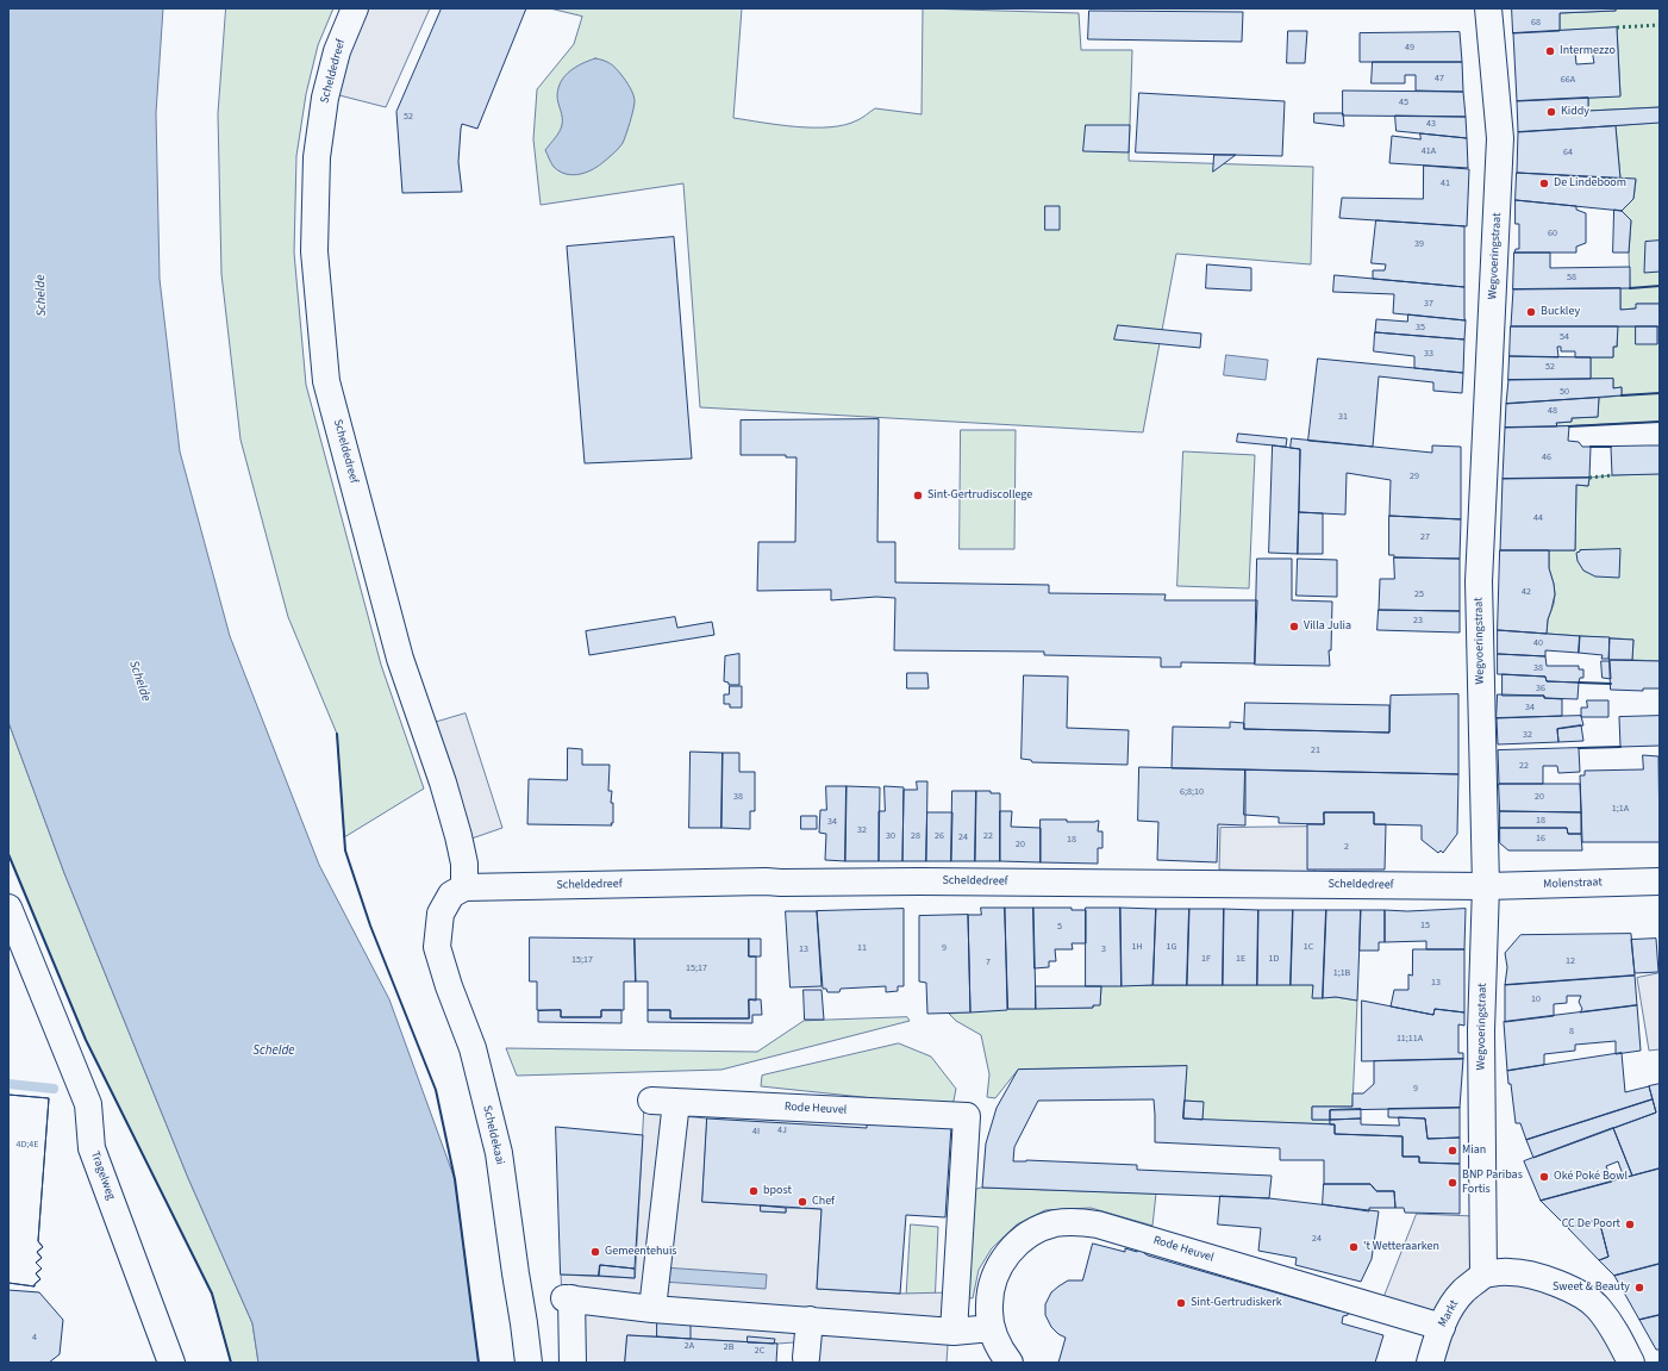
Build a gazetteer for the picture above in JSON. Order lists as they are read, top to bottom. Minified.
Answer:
{"streets":{"street":["Scheldedreef","Wegvoeringstraat","Molenstraat","Rode Heuvel","Scheldekaai","Tragelweg","Markt"]},"crossings":[["Scheldedreef","Wegvoeringstraat"],["Scheldedreef","Molenstraat"],["Scheldedreef","Scheldekaai"],["Wegvoeringstraat","Molenstraat"],["Wegvoeringstraat","Markt"],["Rode Heuvel","Markt"]],"water":["Schelde"],"places":["Intermezzo","Kiddy","De Lindeboom","Buckley","Sint-Gertrudiscollege","Villa Julia","Mian","Oké Poké Bowl","BNP Paribas Fortis","bpost","Chef","CC De Poort","'t Wetteraarken","Gemeentehuis","Sweet & Beauty","Sint-Gertrudiskerk"],"house_numbers":["68","49","47","66A","45","52","43","41A","64","41","60","39","58","37","35","54","33","52","50","48","31","46","29","44","27","42","25","23","40","38","36","34","32","21","22","6;8;10","38","20","1;1A","18","34","32","30","28","26","22","24","16","18","20","2","15","5","1H","1G","1C","11","9","13","3","1F","1E","1D","15;17","12","7","15;17","1;1B","13","10","8","11;11A","9","4J","4I","4D;4E","24","4","2A","2B","2C"]}
